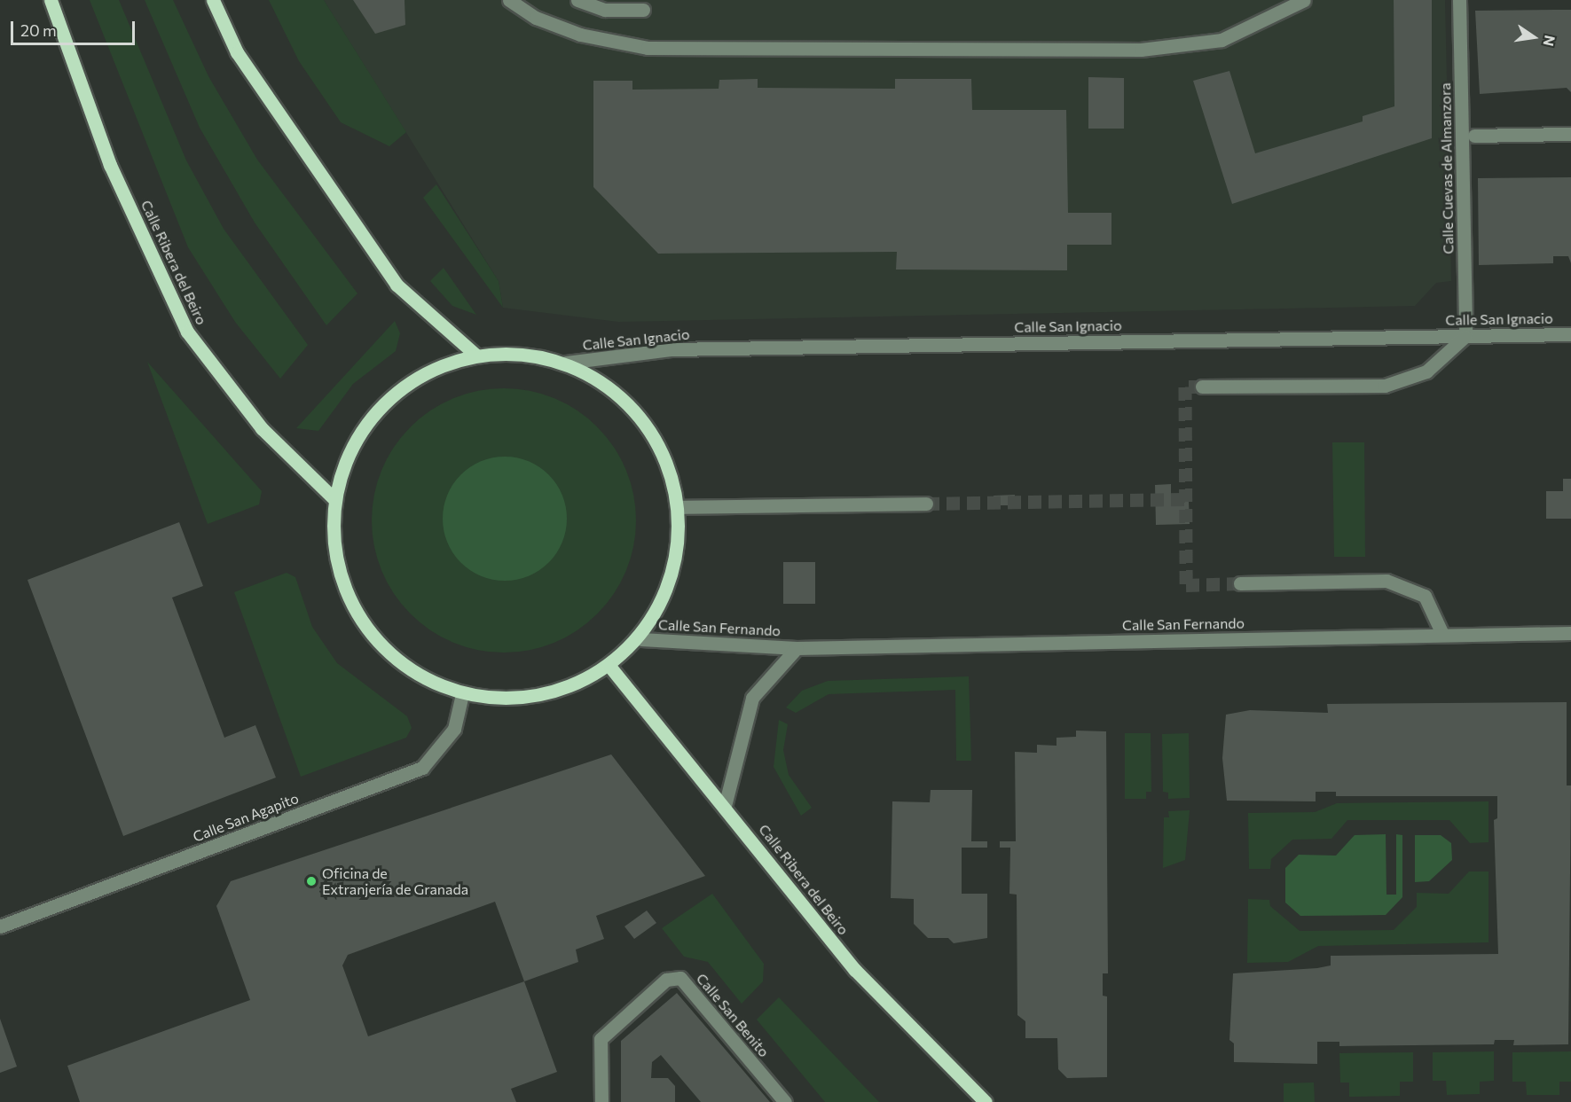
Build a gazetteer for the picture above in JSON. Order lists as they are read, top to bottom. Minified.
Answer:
{"streets":{"main road":["Calle Ribera del Beiro"],"street":["Calle Cuevas de Almanzora","Calle San Ignacio","Calle San Fernando","Calle San Agapito","Calle San Benito"]},"crossings":[["Calle Cuevas de Almanzora","Calle San Ignacio"],["Calle Ribera del Beiro","Calle San Fernando"]],"places":["Oficina de Extranjería de Granada"],"scale_bar":"20 m","north":"right"}
